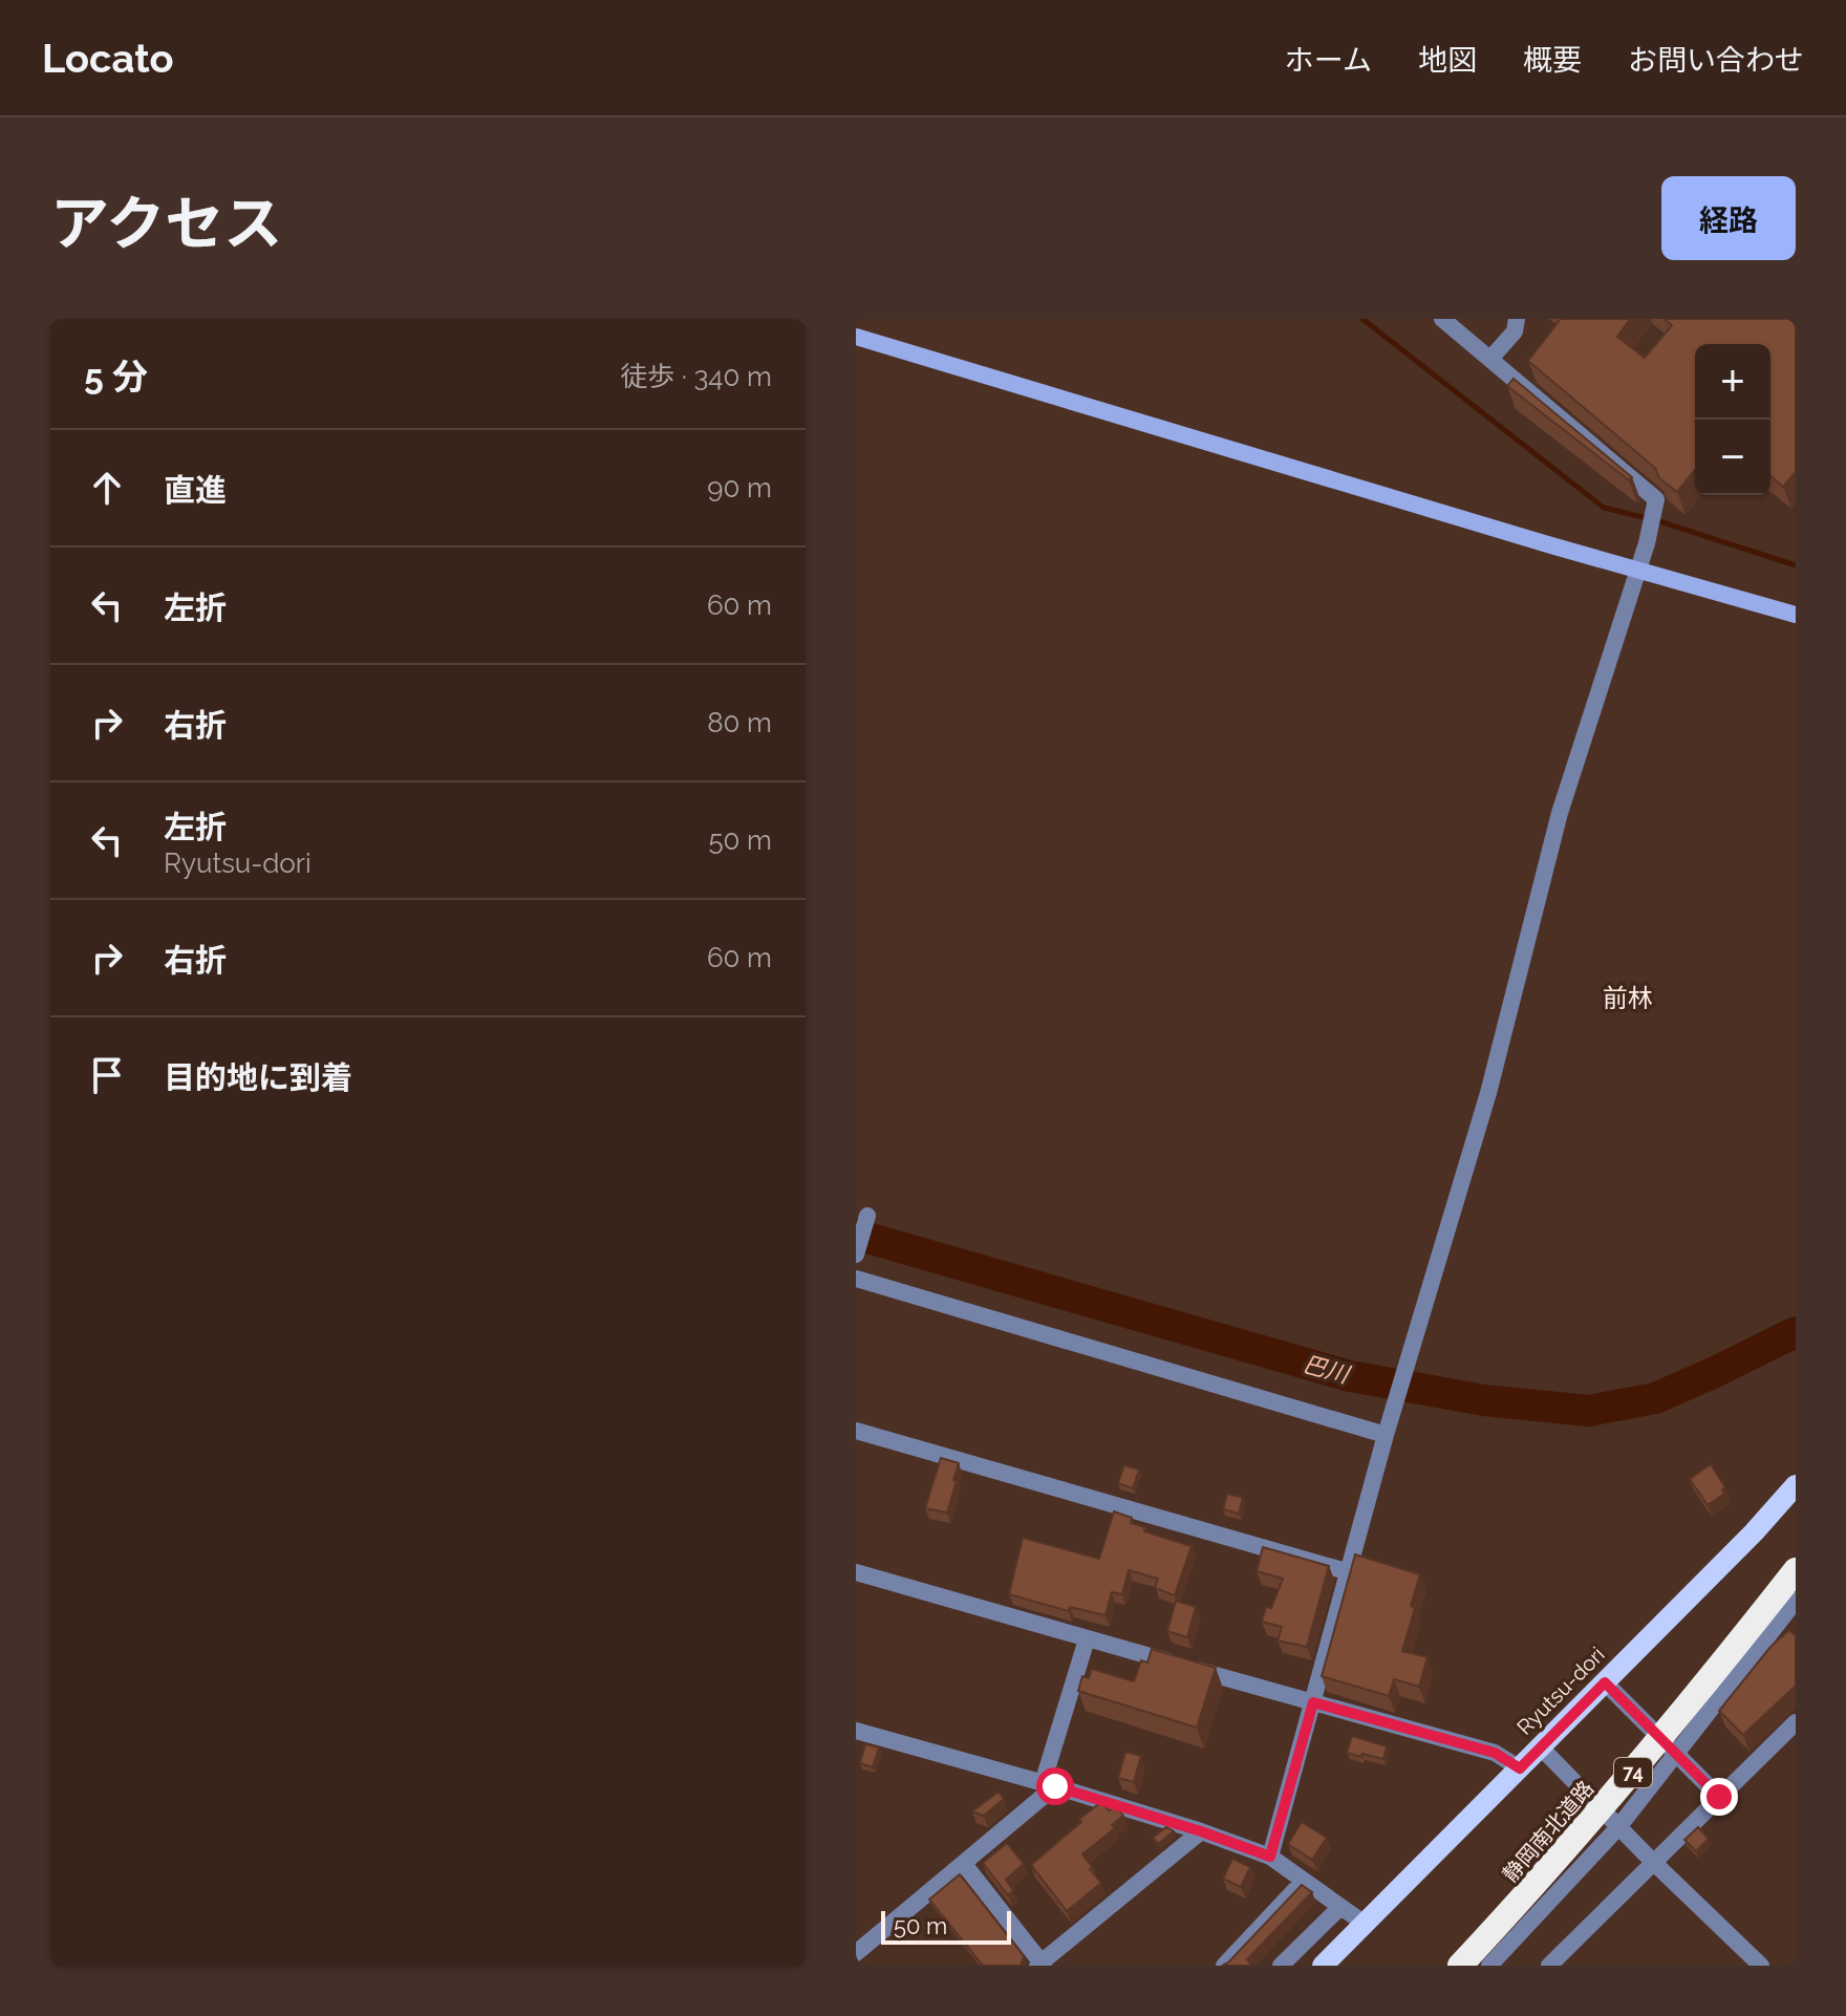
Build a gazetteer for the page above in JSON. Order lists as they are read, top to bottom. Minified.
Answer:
{"streets":{"highway":["74","静岡南北道路"],"main road":["Ryutsu-dori"]},"districts":["前林"],"water":["巴川"],"scale_bar":"50 m","page":{"header":"Locato","nav":["ホーム","地図","概要","お問い合わせ"],"title":"アクセス","buttons":"経路","heading":["5 分","徒歩 · 340 m"],"map_buttons":["+","−"],"list":[["直進","90 m"],["左折","60 m"],["右折","80 m"],["左折","Ryutsu-dori","50 m"],["右折","60 m"],"目的地に到着"],"scale":"50 m"}}
